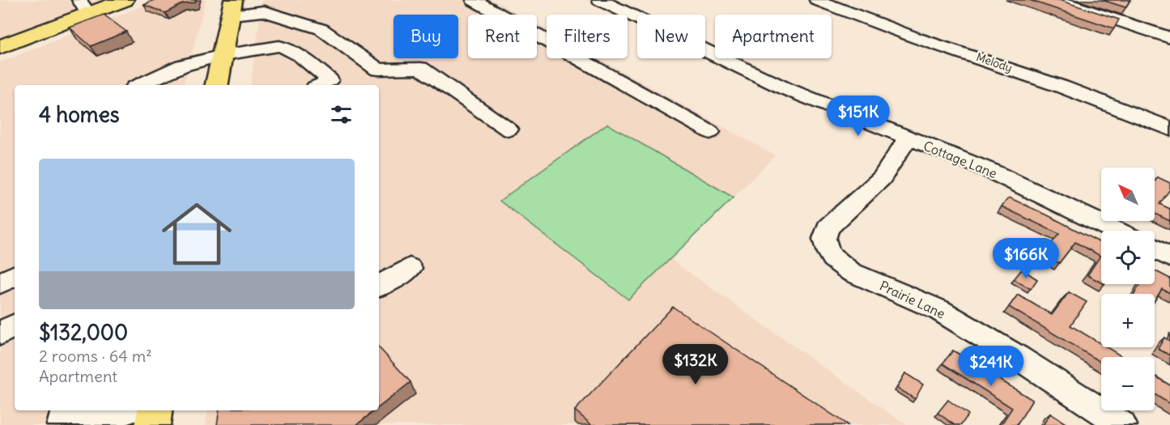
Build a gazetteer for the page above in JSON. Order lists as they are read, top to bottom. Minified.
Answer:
{"streets":{"street":["Melody","Cottage Lane","Prairie Lane"]},"crossings":[["Cottage Lane","Prairie Lane"]],"north":"top left","page":{"chip":["Buy","Rent","Filters","New","Apartment"],"heading":"4 homes","price":["$151K","$166K","$132K","$241K"],"list":[{"name":"$132,000","note":"2 rooms · 64 m² · Apartment"}],"map_buttons":["+","−"]}}
